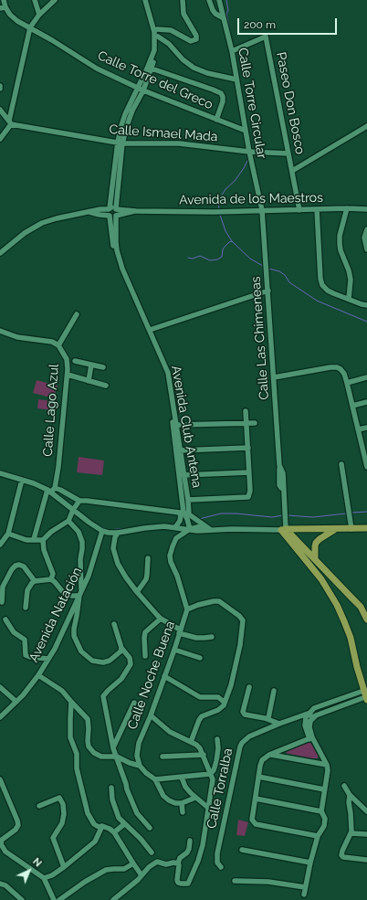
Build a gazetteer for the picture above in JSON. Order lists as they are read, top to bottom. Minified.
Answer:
{"streets":{"street":["Calle Torre del Greco","Calle Torre Circular","Paseo Don Bosco","Calle Ismael Mada","Avenida de los Maestros","Calle Las Chimeneas","Calle Lago Azul","Avenida Club Antena","Avenida Natación","Calle Noche Buena","Calle Torralba"]},"crossings":[["Calle Torre del Greco","Calle Torre Circular"],["Calle Torre Circular","Paseo Don Bosco"],["Calle Torre Circular","Calle Ismael Mada"],["Calle Torre Circular","Avenida de los Maestros"],["Calle Torre Circular","Calle Las Chimeneas"],["Paseo Don Bosco","Calle Ismael Mada"],["Paseo Don Bosco","Avenida de los Maestros"],["Avenida de los Maestros","Calle Las Chimeneas"],["Avenida de los Maestros","Avenida Club Antena"],["Avenida Club Antena","Calle Noche Buena"]],"scale_bar":"200 m","north":"top right"}
